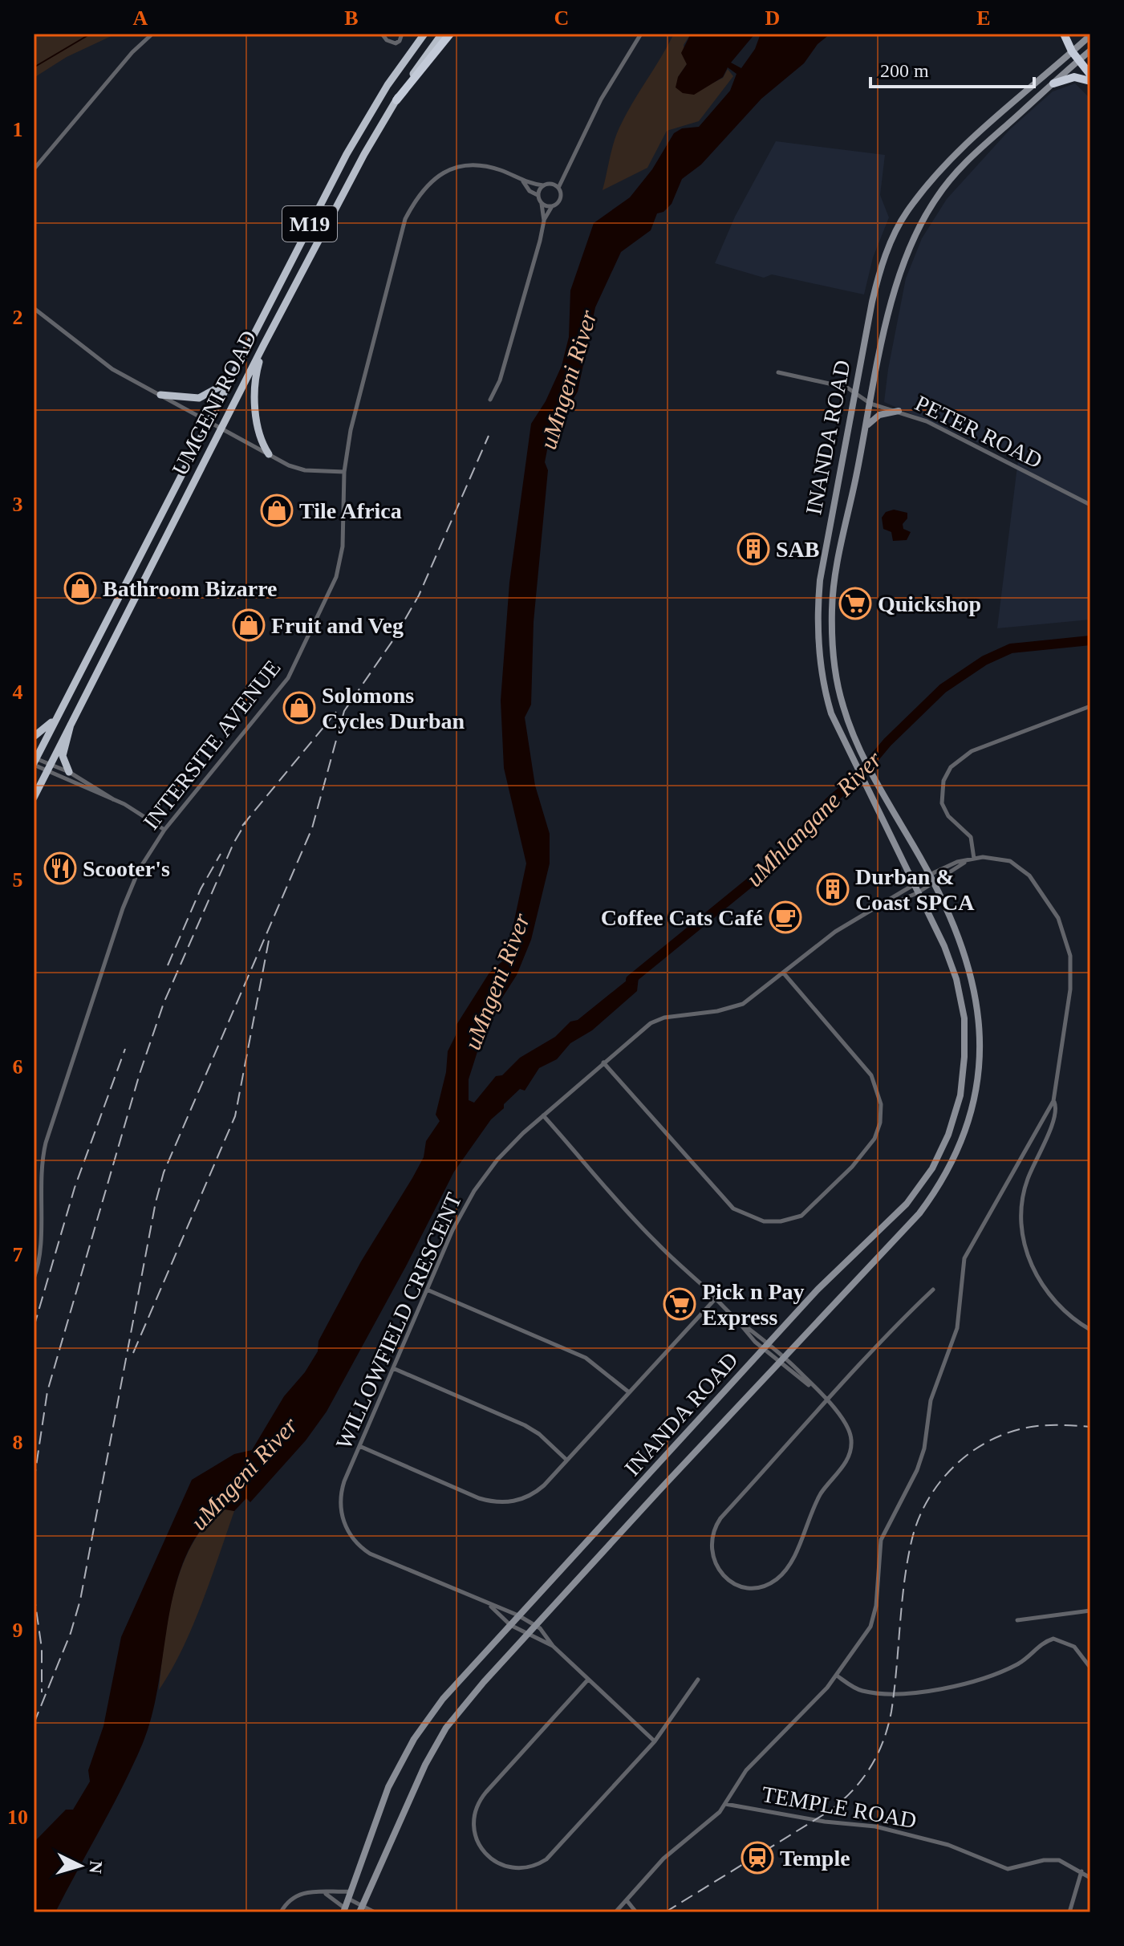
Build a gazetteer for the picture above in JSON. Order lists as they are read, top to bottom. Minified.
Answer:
{"streets":{"highway":["M19","UMGENI ROAD"],"main road":["INANDA ROAD"],"street":["PETER ROAD","INTERSITE AVENUE","WILLOWFIELD CRESCENT","TEMPLE ROAD"]},"crossings":[["PETER ROAD","INANDA ROAD"],["INANDA ROAD","WILLOWFIELD CRESCENT"]],"water":["uMngeni River","uMhlangane River"],"places":{"shop":["Tile Africa","Bathroom Bizarre","Fruit and Veg","Solomons Cycles Durban"],"building":["SAB","Durban & Coast SPCA"],"supermarket":["Quickshop","Pick n Pay Express"],"restaurant":["Scooter's"],"cafe":["Coffee Cats Café"],"station":["Temple"]},"scale_bar":"200 m","north":"right","grid":{"columns":["A","B","C","D","E"],"rows":["1","2","3","4","5","6","7","8","9","10"]}}
